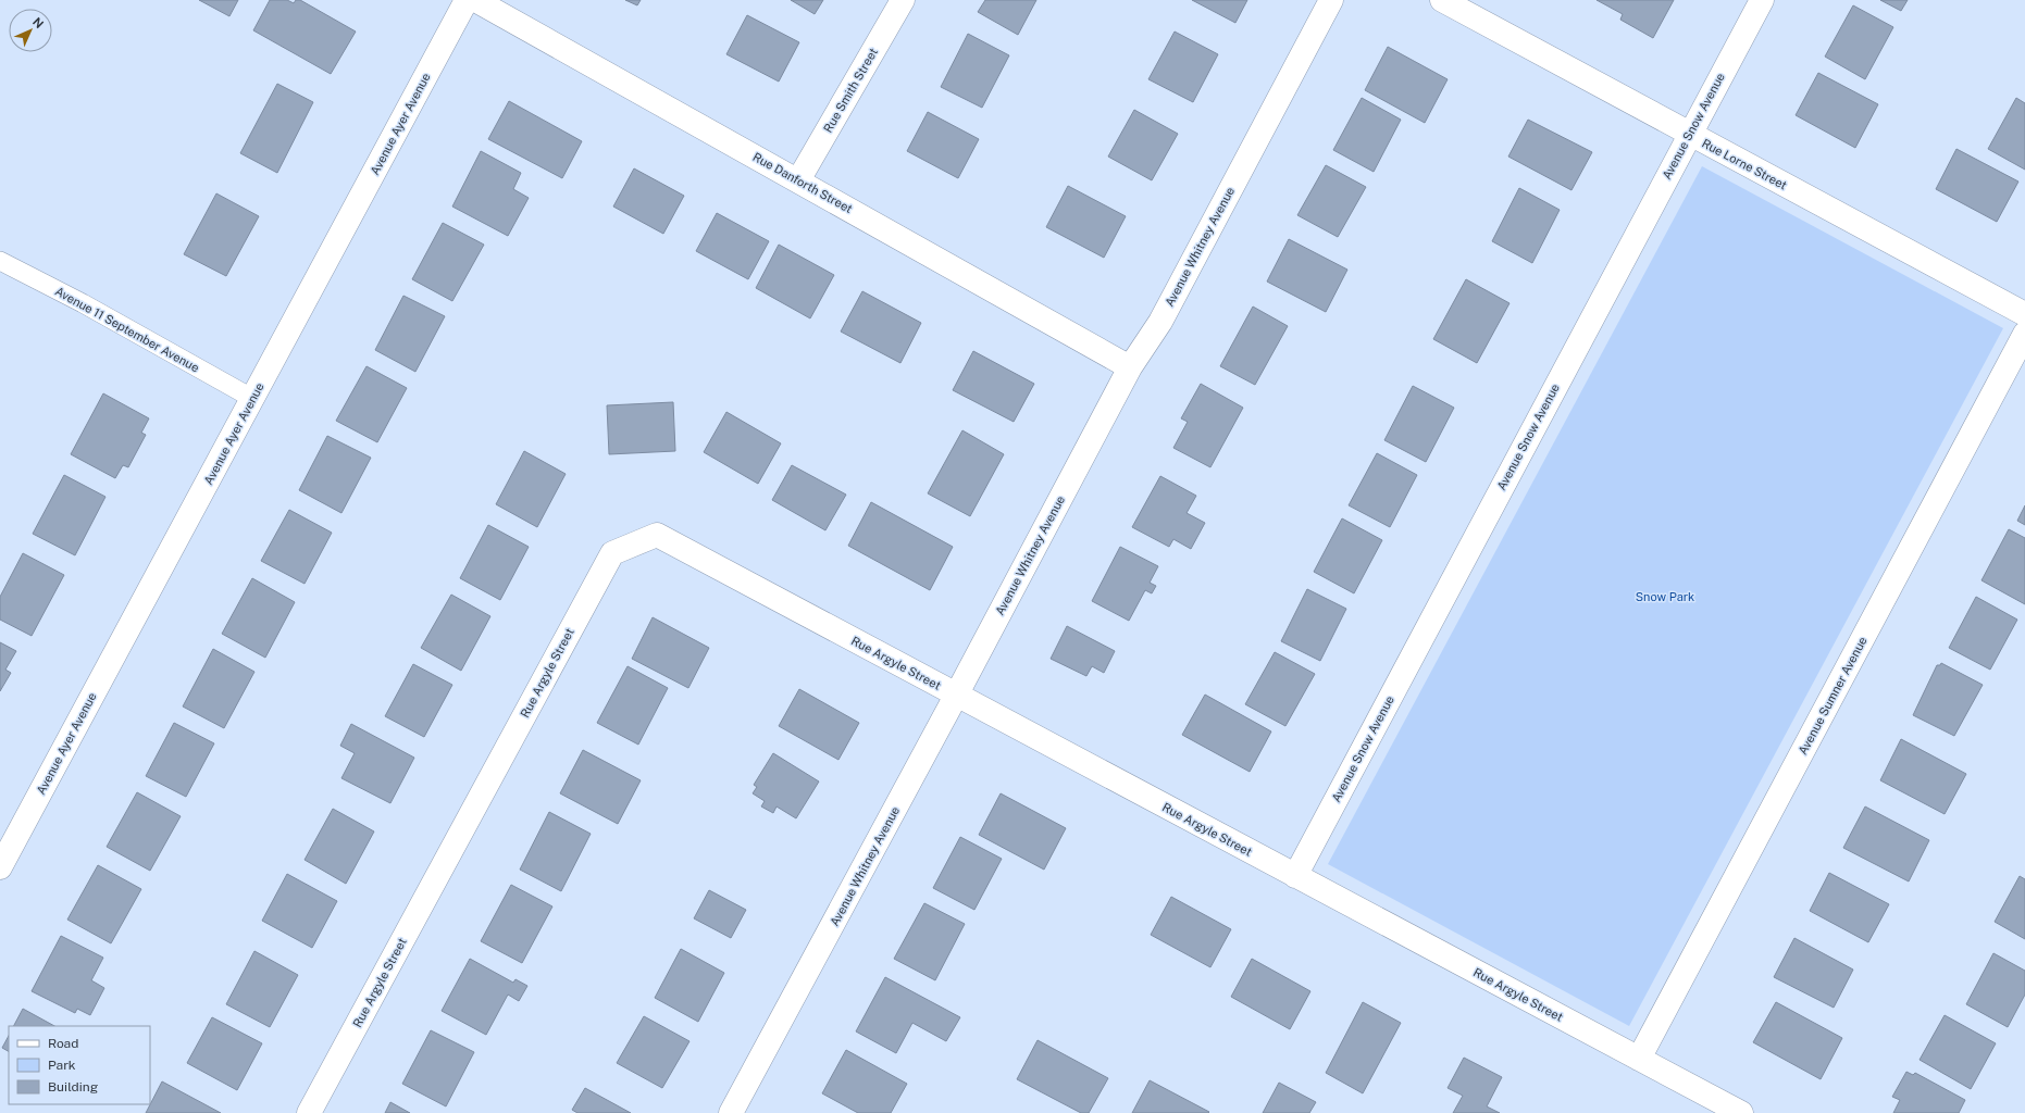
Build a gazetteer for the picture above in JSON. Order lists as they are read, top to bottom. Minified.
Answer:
{"streets":{"street":["Rue Smith Street","Avenue Ayer Avenue","Avenue Snow Avenue","Rue Lorne Street","Rue Danforth Street","Avenue Whitney Avenue","Rue Argyle Street","Avenue Sumner Avenue"],"lane":["Avenue 11 September Avenue"]},"crossings":[["Rue Smith Street","Rue Danforth Street"],["Avenue Ayer Avenue","Avenue 11 September Avenue"],["Avenue Snow Avenue","Rue Lorne Street"],["Avenue Snow Avenue","Rue Argyle Street"],["Rue Danforth Street","Avenue Whitney Avenue"],["Avenue Whitney Avenue","Rue Argyle Street"],["Rue Argyle Street","Avenue Sumner Avenue"]],"parks":["Snow Park"],"legend":["Road","Park","Building"],"north":"top right"}
